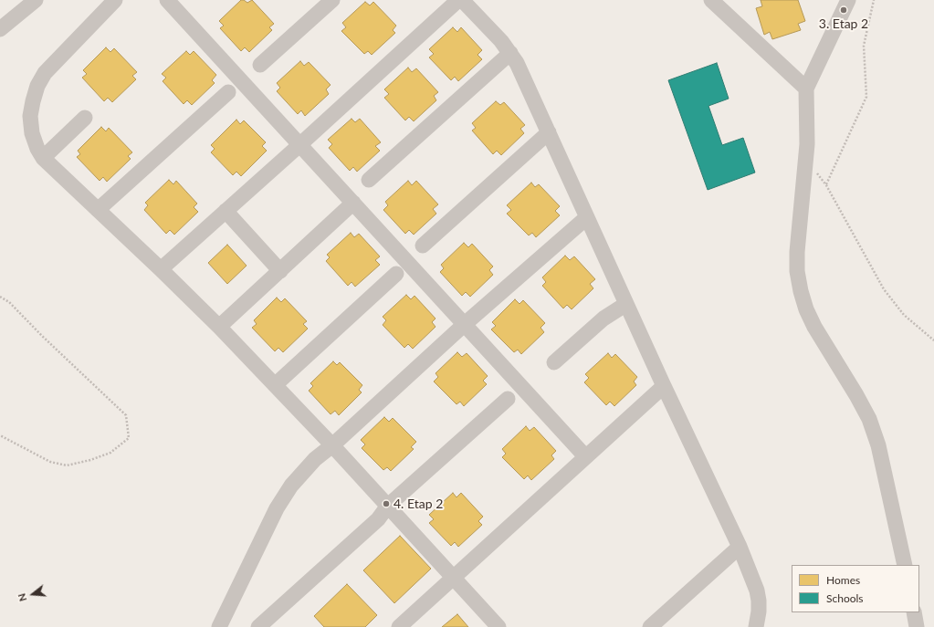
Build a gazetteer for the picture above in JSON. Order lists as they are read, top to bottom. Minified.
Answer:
{"places":["3. Etap 2","4. Etap 2"],"legend":["Homes","Schools"],"north":"left"}
